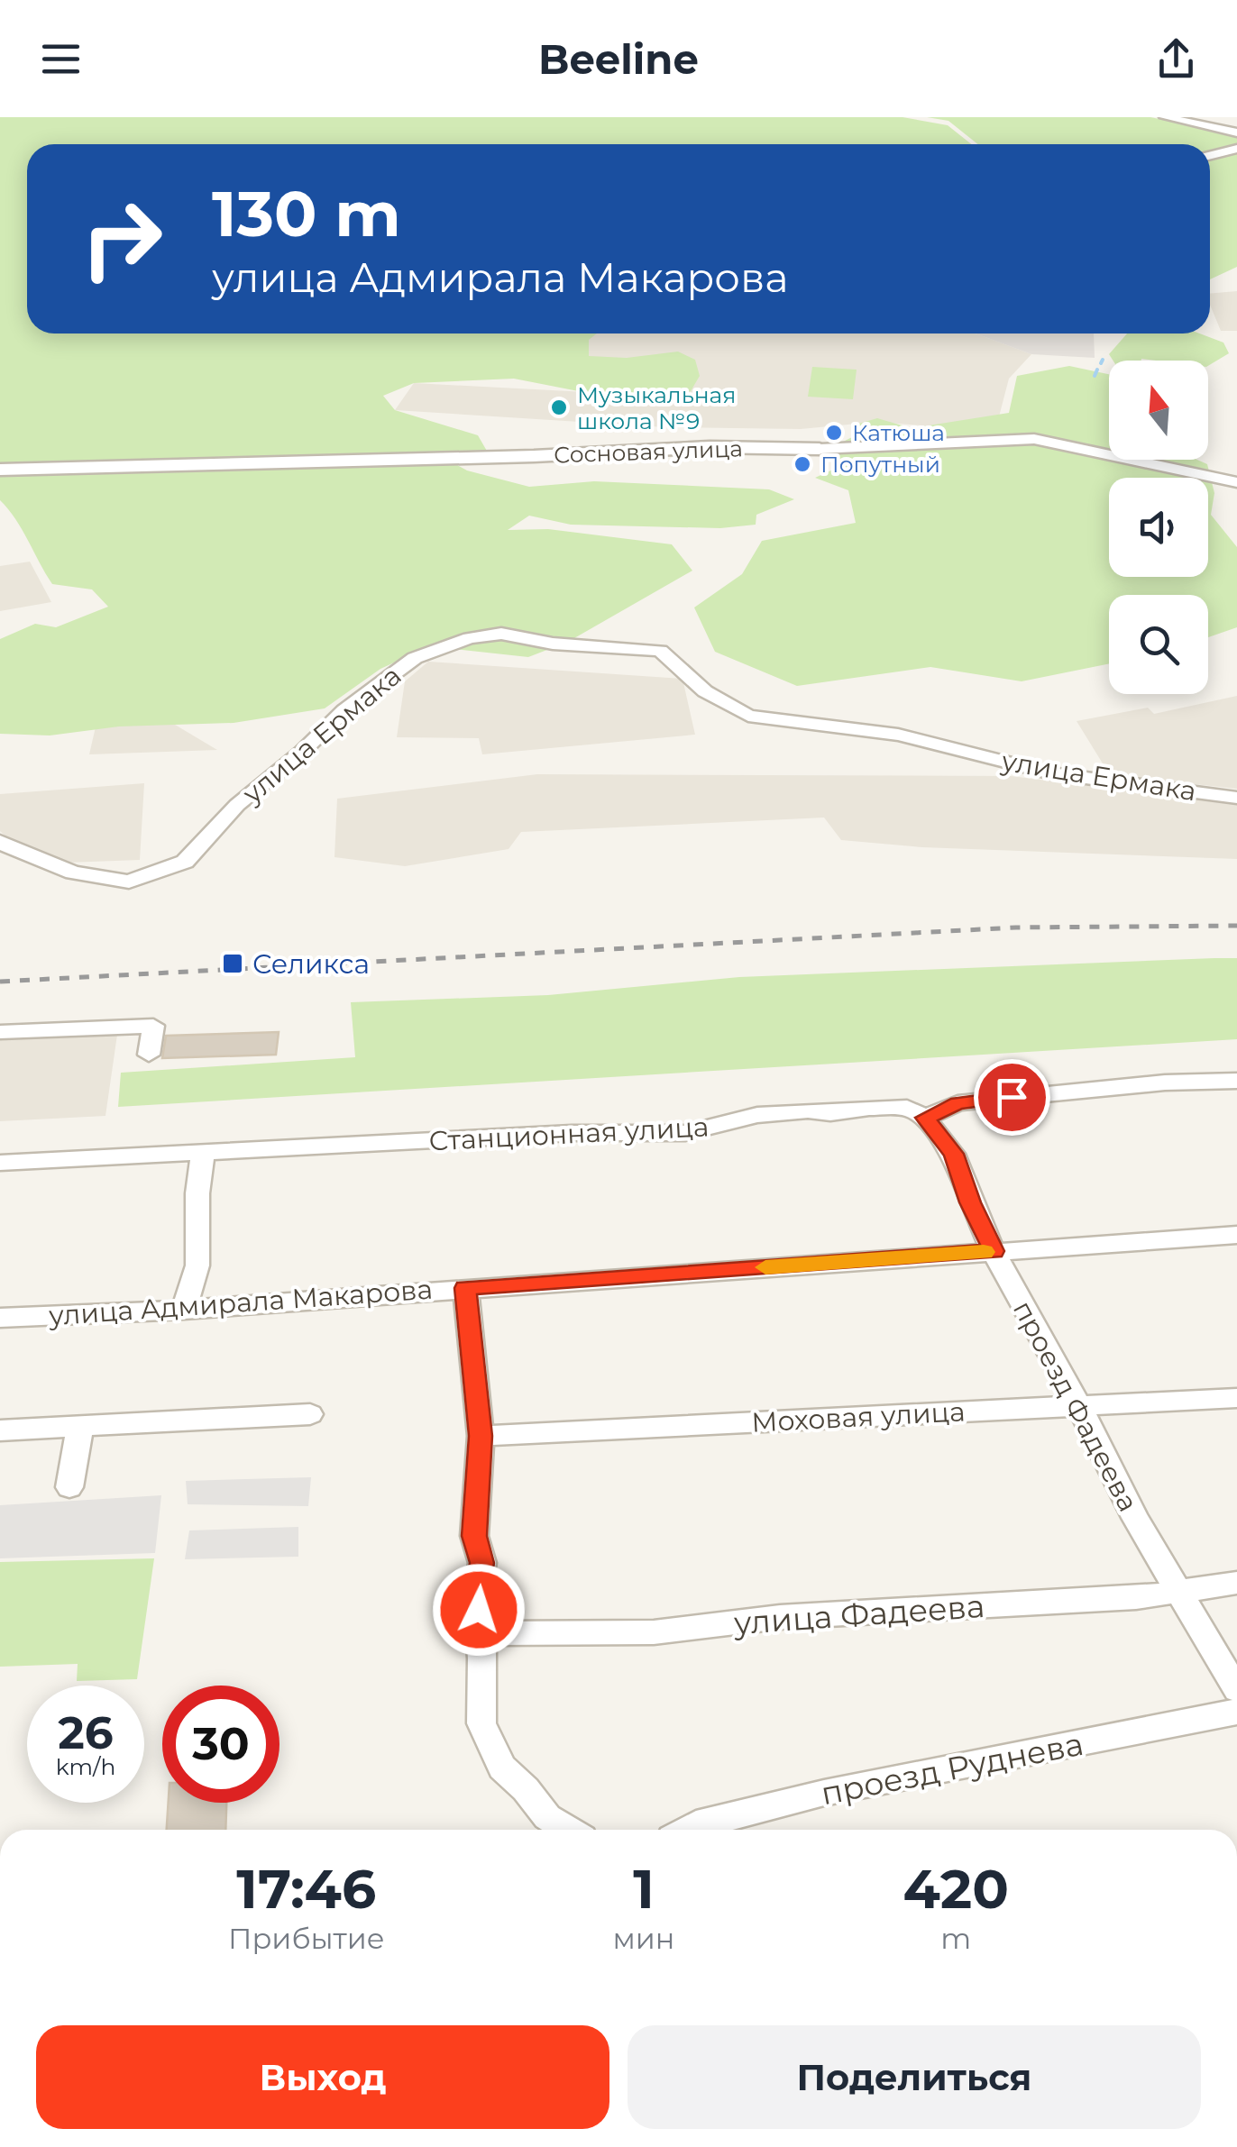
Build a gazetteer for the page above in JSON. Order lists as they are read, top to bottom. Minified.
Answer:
{"streets":{"street":["Сосновая улица","улица Ермака","Станционная улица","улица Адмирала Макарова","проезд Фадеева","Моховая улица","улица Фадеева","проезд Руднева"]},"crossings":[["Станционная улица","проезд Фадеева"],["улица Адмирала Макарова","проезд Фадеева"],["проезд Фадеева","Моховая улица"],["проезд Фадеева","улица Фадеева"]],"places":{"other":["Музыкальная школа №9","Катюша","Попутный"],"transit":["Селикса"]},"north":"top","page":{"header":"Beeline","turn":["130 m","улица Адмирала Макарова"],"speed":"26 km/h","limit":"30","eta":["17:46","Прибытие","1","мин","420","m"],"buttons":["Выход","Поделиться"]}}
